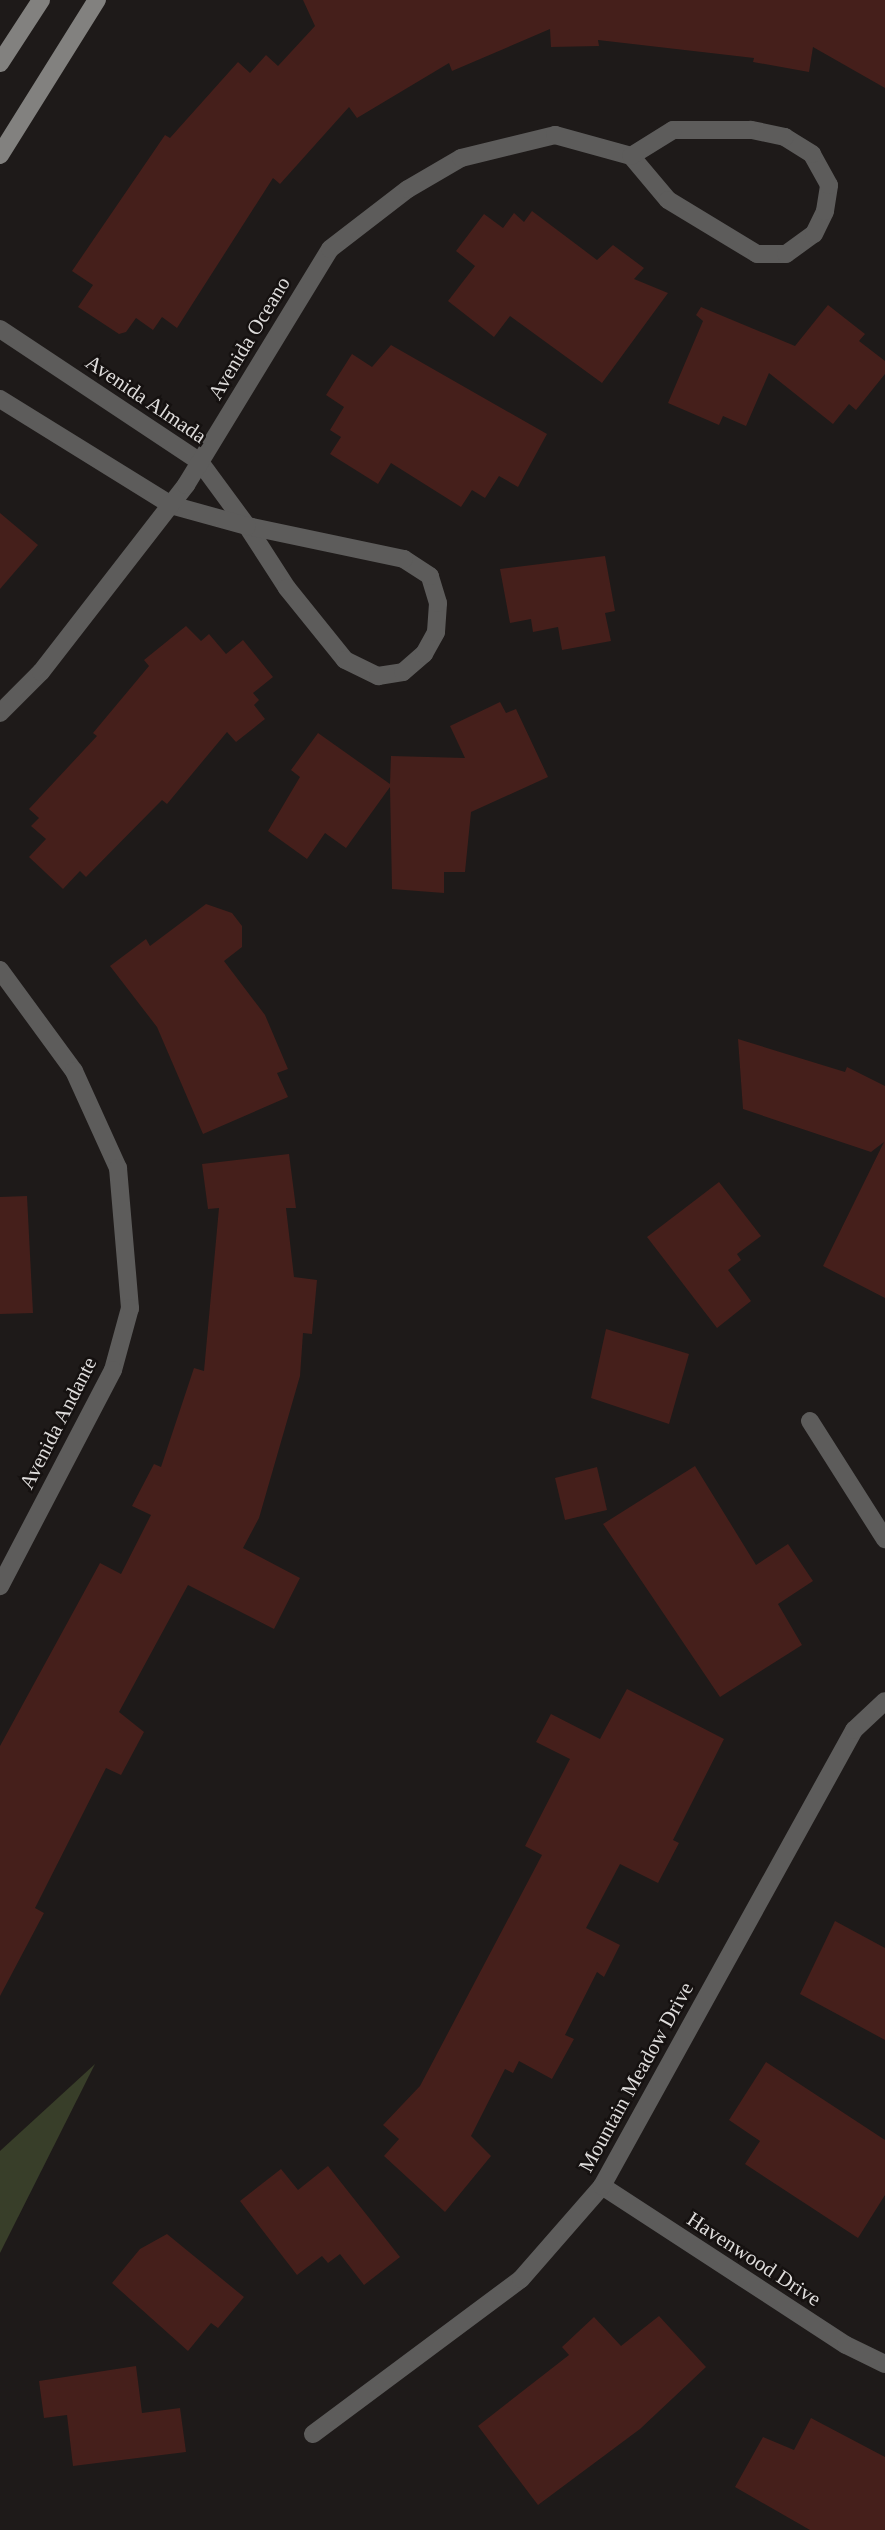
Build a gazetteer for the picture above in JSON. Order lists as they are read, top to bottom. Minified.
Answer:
{"streets":{"street":["Avenida Oceano","Avenida Almada","Avenida Andante","Mountain Meadow Drive","Havenwood Drive"]},"crossings":[["Avenida Oceano","Avenida Almada"],["Mountain Meadow Drive","Havenwood Drive"]]}
